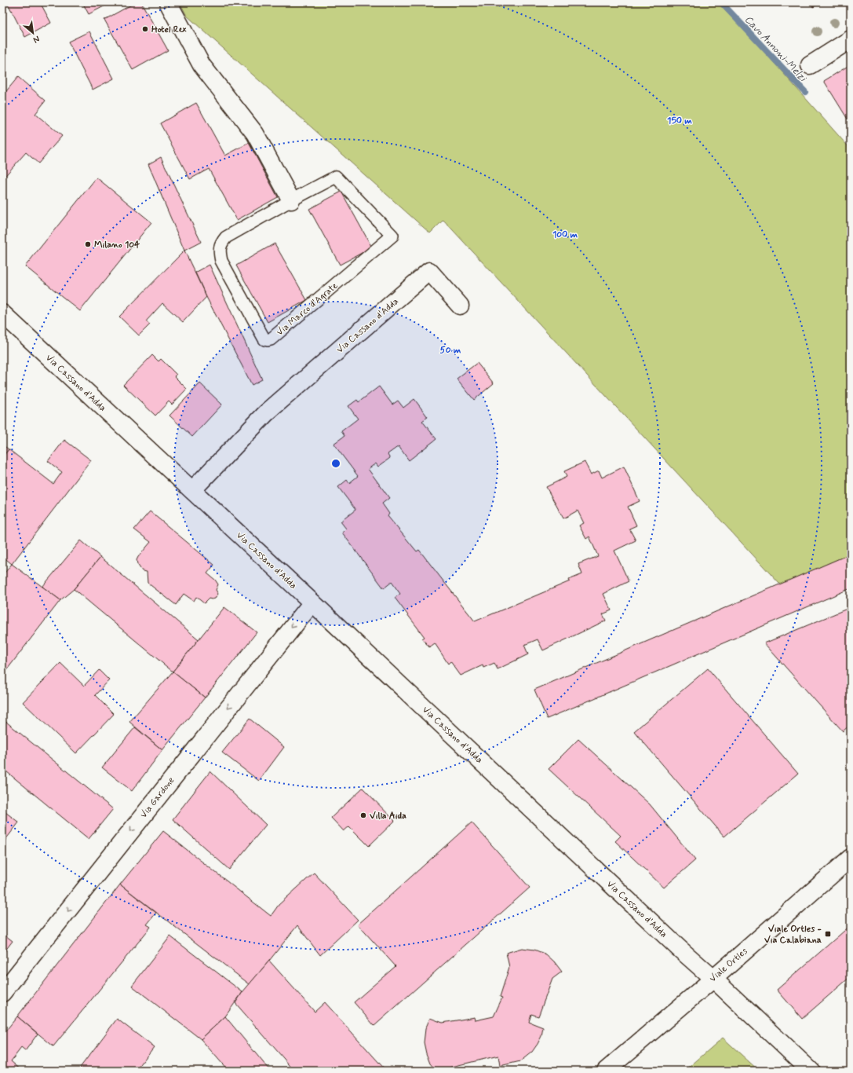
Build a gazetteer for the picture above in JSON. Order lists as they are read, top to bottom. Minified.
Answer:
{"streets":{"street":["Via Cassano d'Adda","Via Gardone","Viale Ortles"],"lane":["Via Marco d'Agrate"]},"crossings":[["Via Cassano d'Adda","Via Gardone"],["Via Cassano d'Adda","Viale Ortles"]],"one_way":["Via Gardone"],"water":["Cavo Annoni-Melzi"],"places":{"other":["Hotel Rex","Milano 104","Villa Aida"],"transit":["Viale Ortles - Via Calabiana"]},"north":"bottom right","rings":["150 m","100 m","50 m"]}
